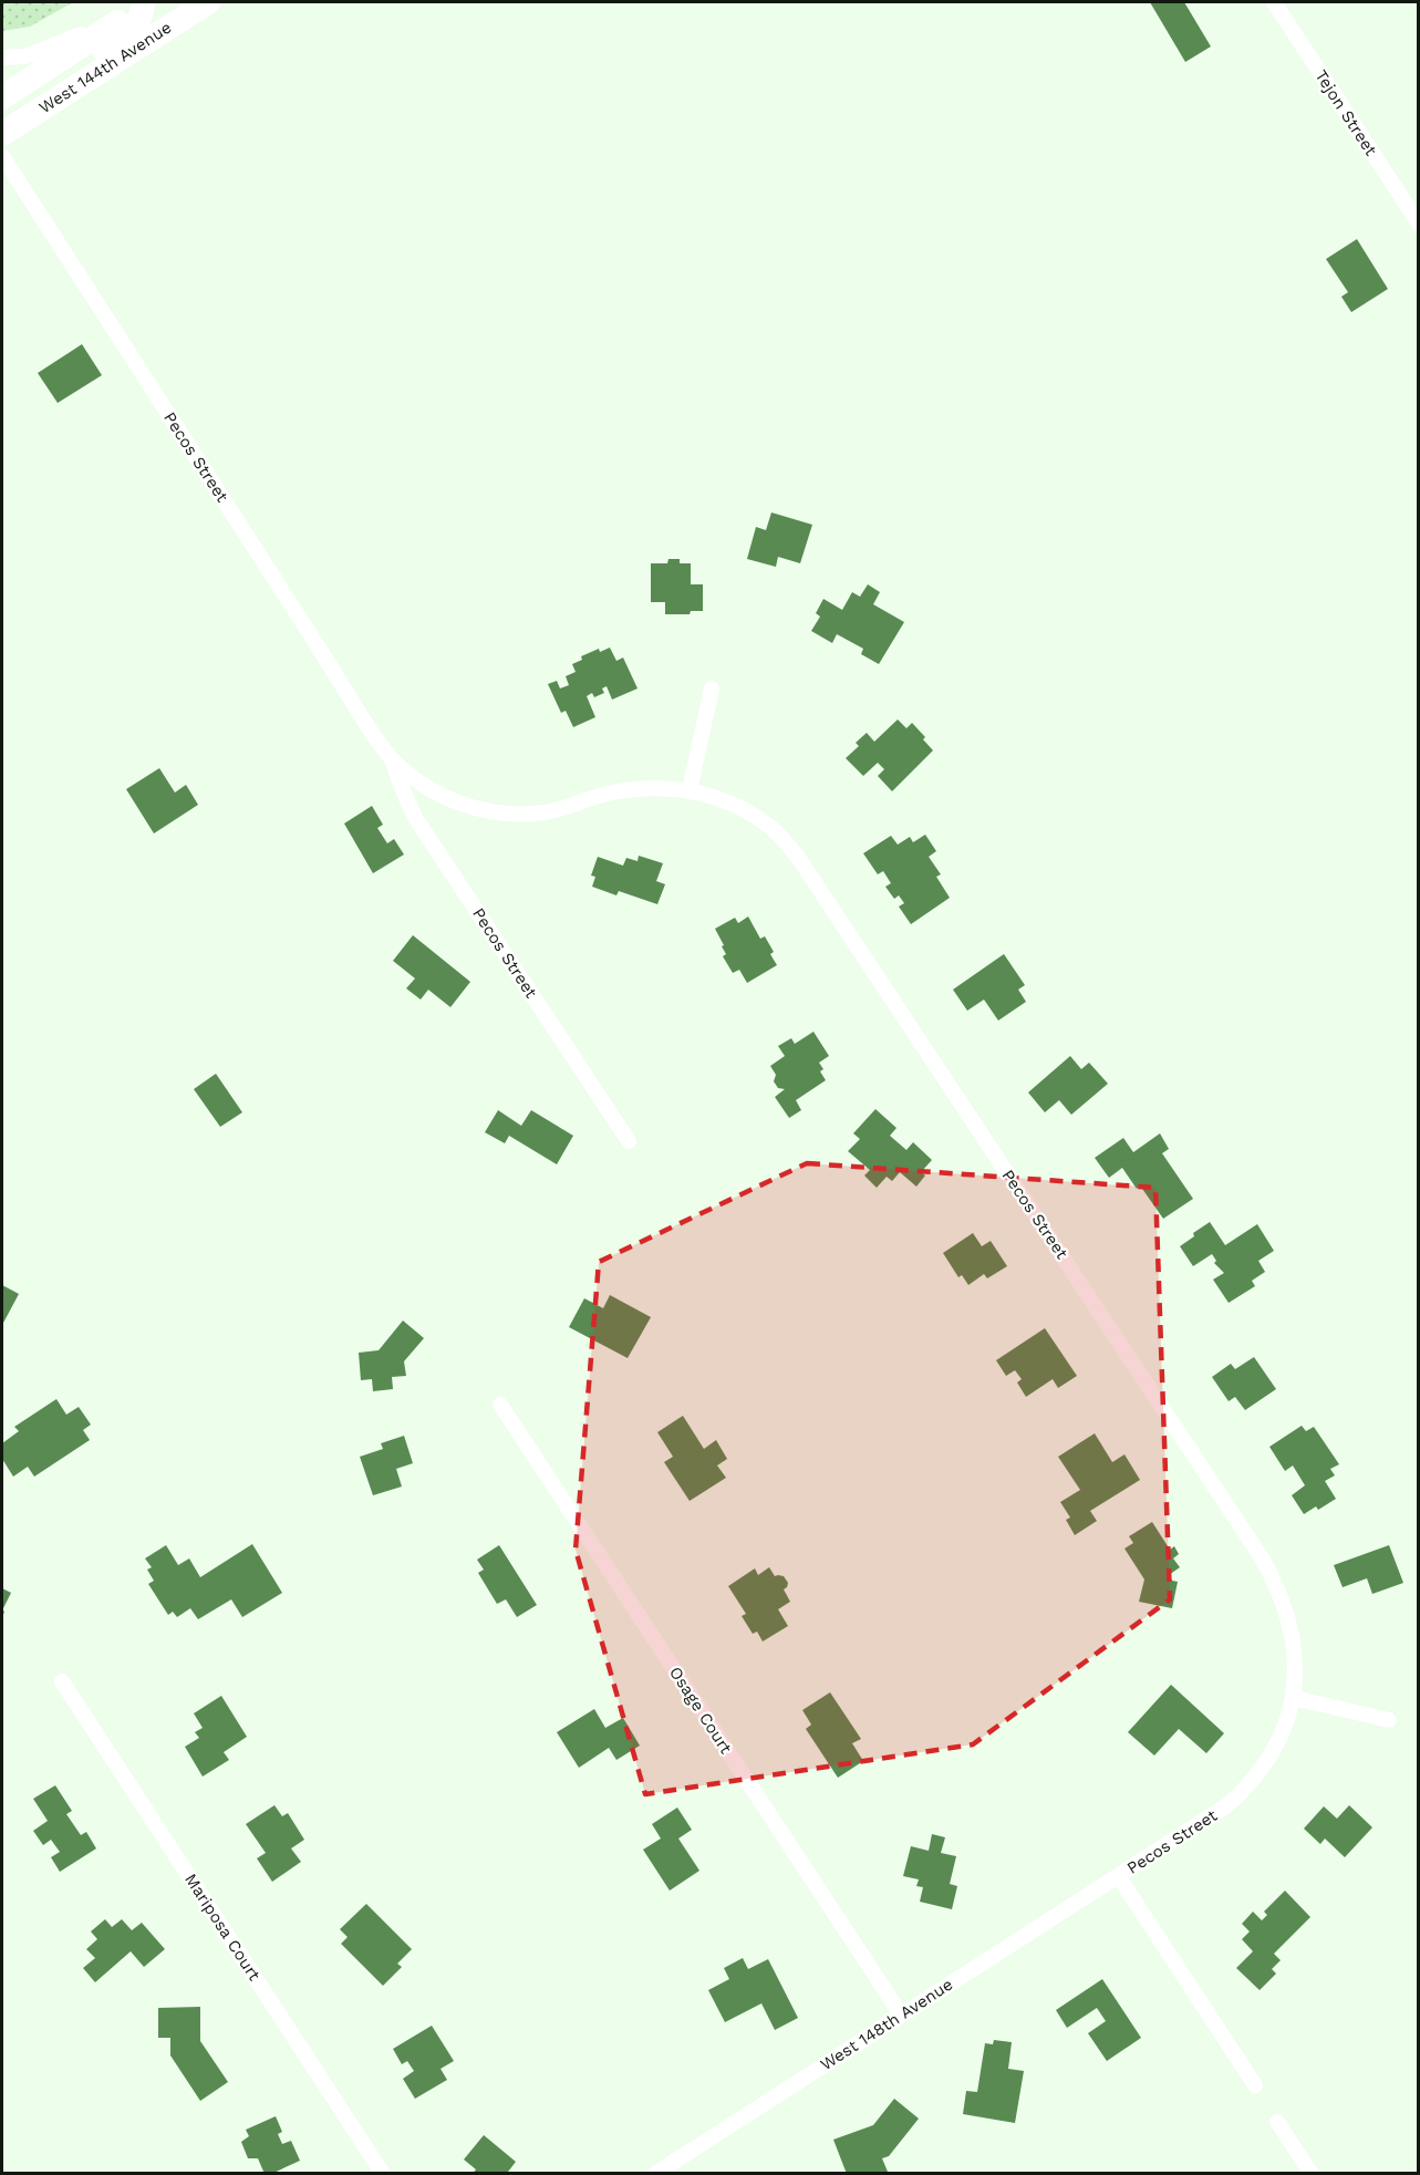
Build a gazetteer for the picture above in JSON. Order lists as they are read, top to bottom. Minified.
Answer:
{"streets":{"main road":["West 144th Avenue"],"street":["Tejon Street","Pecos Street","Osage Court","Mariposa Court","West 148th Avenue"]},"crossings":[["Pecos Street","West 148th Avenue"],["Osage Court","West 148th Avenue"]]}
